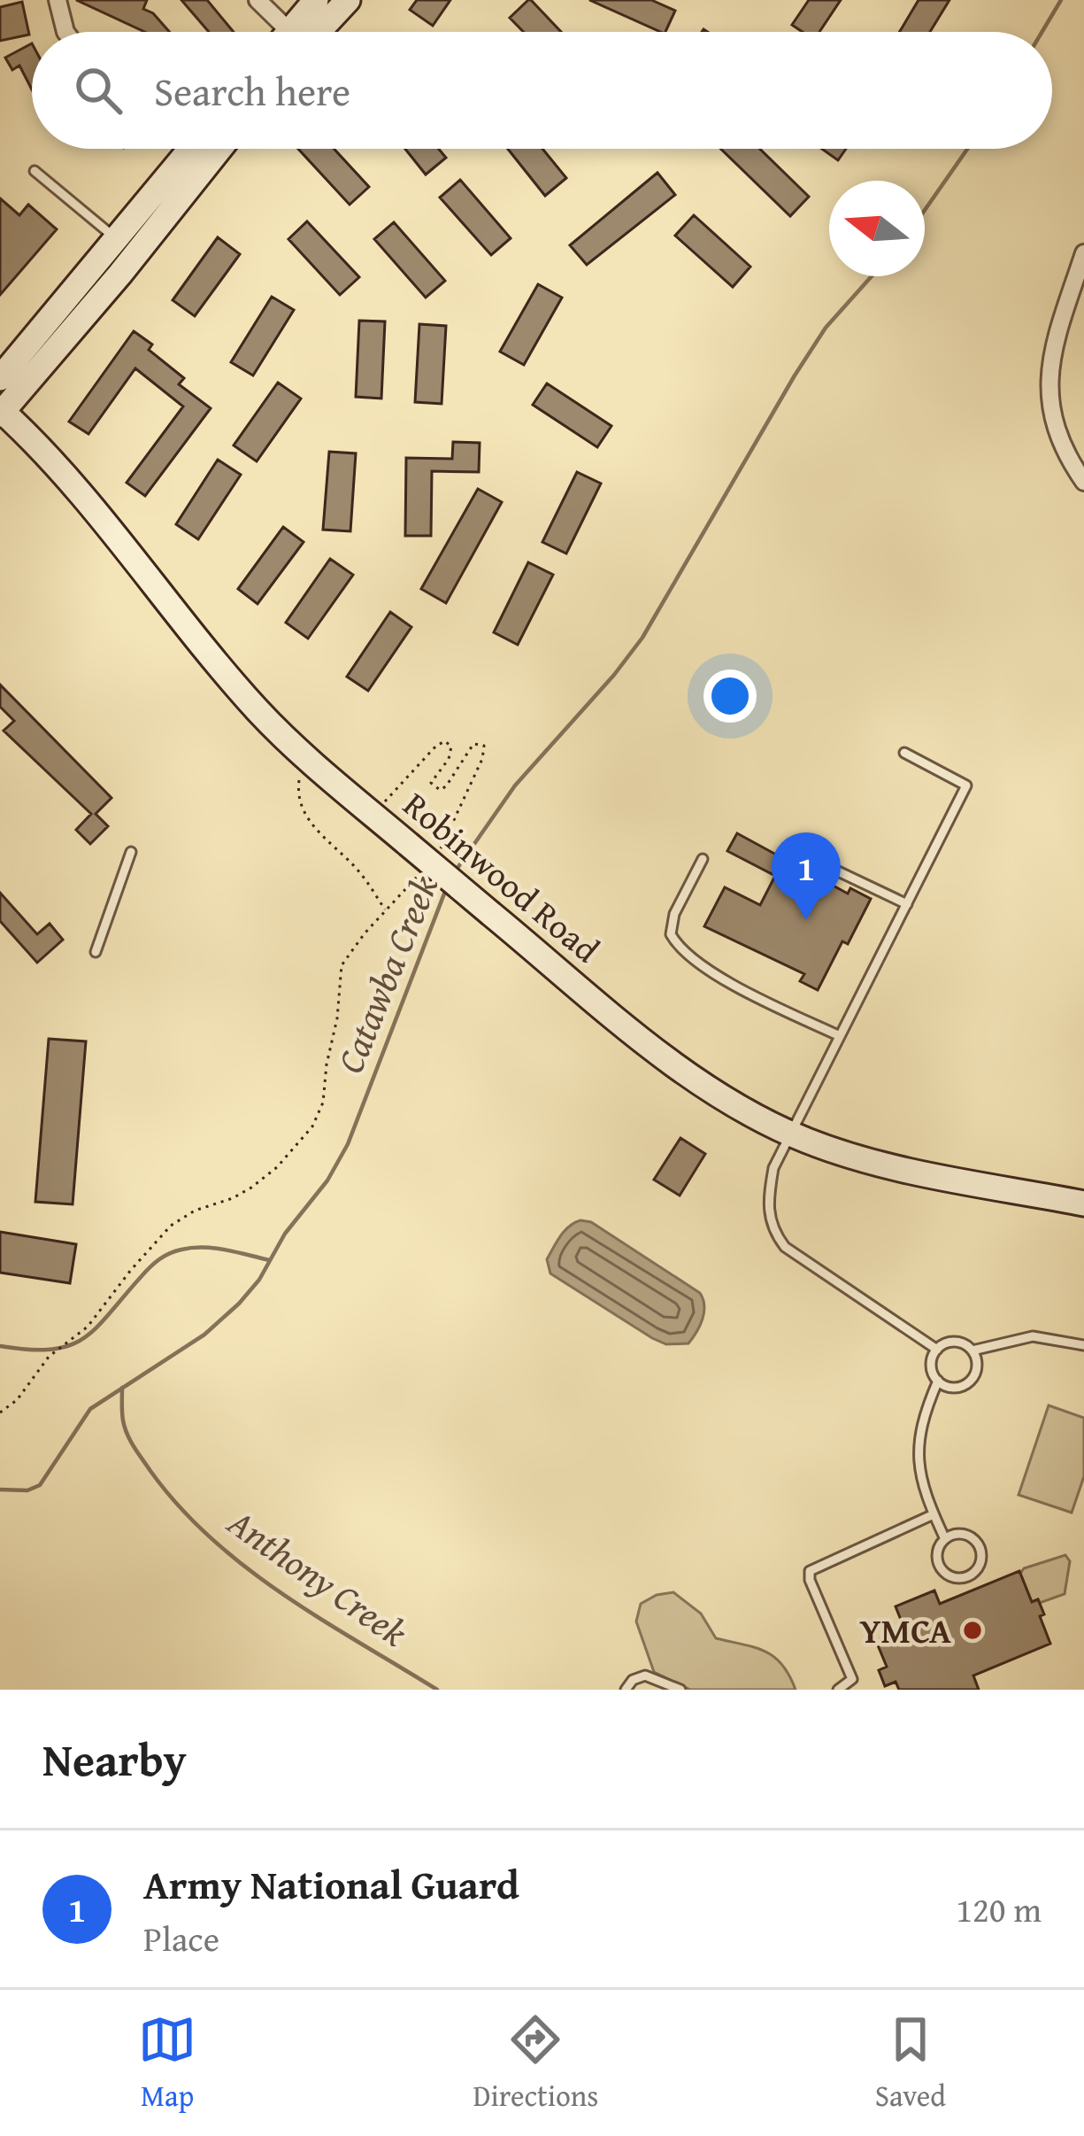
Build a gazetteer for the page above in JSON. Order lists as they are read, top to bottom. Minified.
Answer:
{"streets":{"main road":["Robinwood Road"]},"water":["Catawba Creek","Anthony Creek"],"places":["YMCA"],"north":"left","page":{"search":"Search here","pins":"1","heading":"Nearby","list":[{"mark":"1","name":"Army National Guard","note":"Place","value":"120 m"}],"nav":["Map","Directions","Saved"]}}
